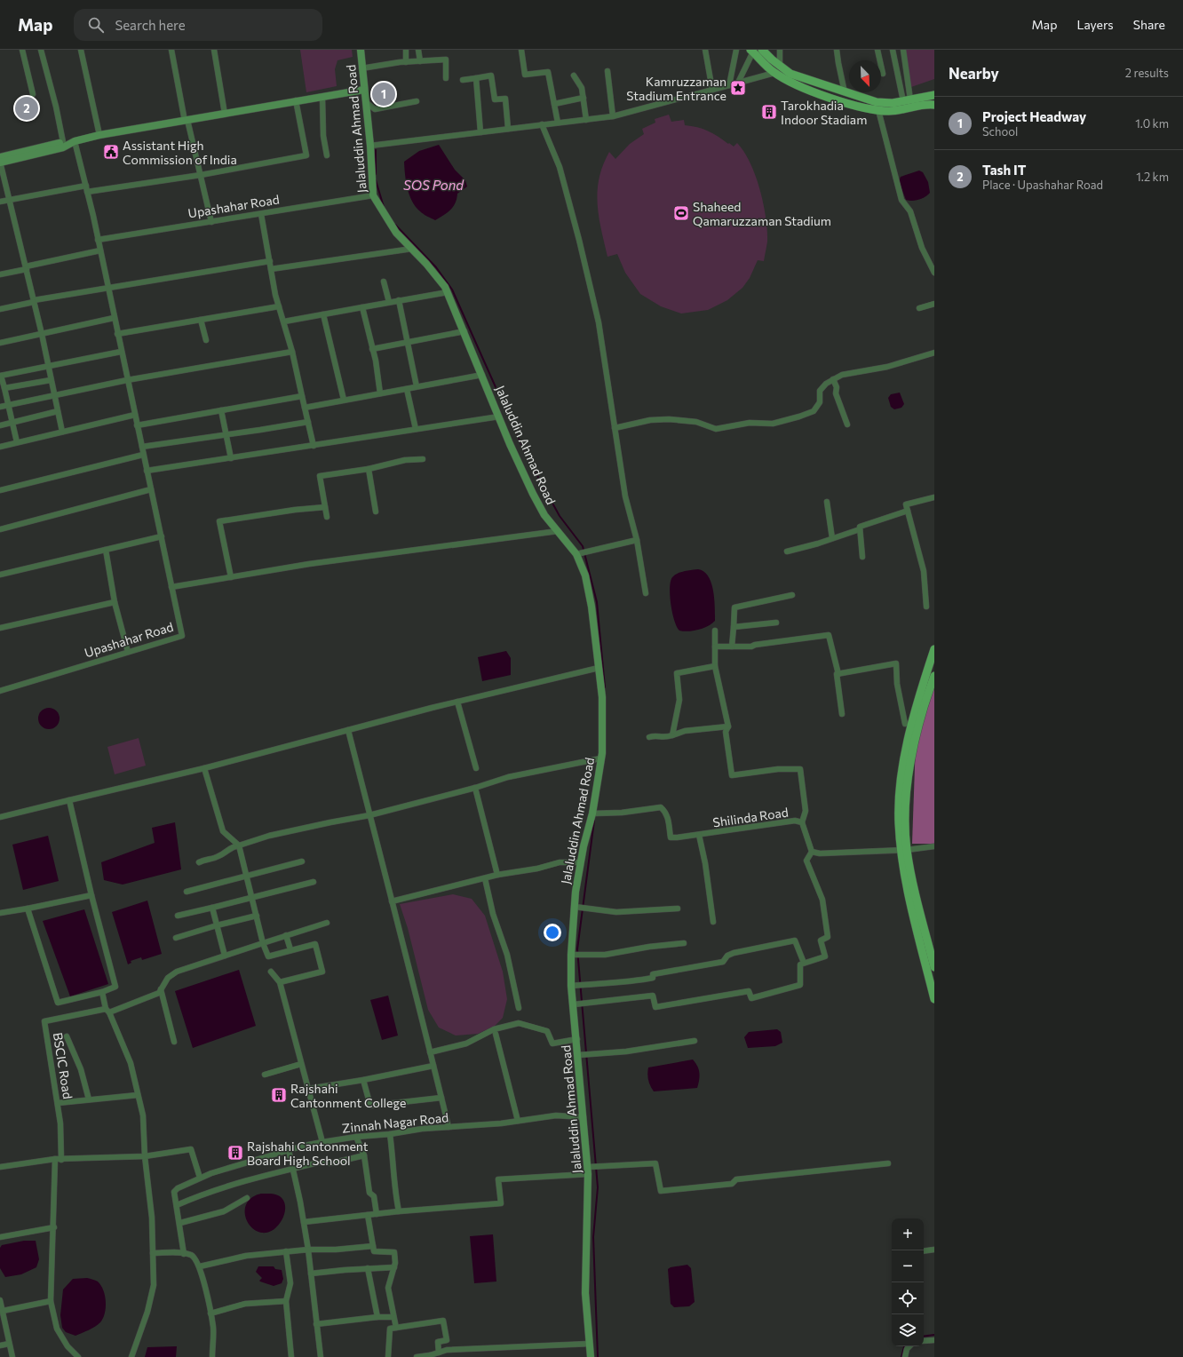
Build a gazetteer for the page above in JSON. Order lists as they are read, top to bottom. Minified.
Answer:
{"streets":{"street":["Jalaluddin Ahmad Road","Upashahar Road","Shilinda Road","BSCIC Road","Zinnah Nagar Road"]},"crossings":[["Jalaluddin Ahmad Road","Upashahar Road"],["Jalaluddin Ahmad Road","Shilinda Road"],["Jalaluddin Ahmad Road","Zinnah Nagar Road"]],"water":["SOS Pond"],"places":{"place":["Kamruzzaman Stadium Entrance"],"building":["Tarokhadia Indoor Stadiam","Rajshahi Cantonment College","Rajshahi Cantonment Board High School"],"public building":["Assistant High Commission of India"],"sports":["Shaheed Qamaruzzaman Stadium"]},"north":"bottom right","page":{"header":"Map","search":"Search here","nav":["Map","Layers","Share"],"heading":["Nearby","2 results"],"pins":["1","2"],"list":[{"mark":"1","name":"Project Headway","note":"School","value":"1.0 km"},{"mark":"2","name":"Tash IT","note":"Place · Upashahar Road","value":"1.2 km"}],"map_buttons":["+","−"]}}
